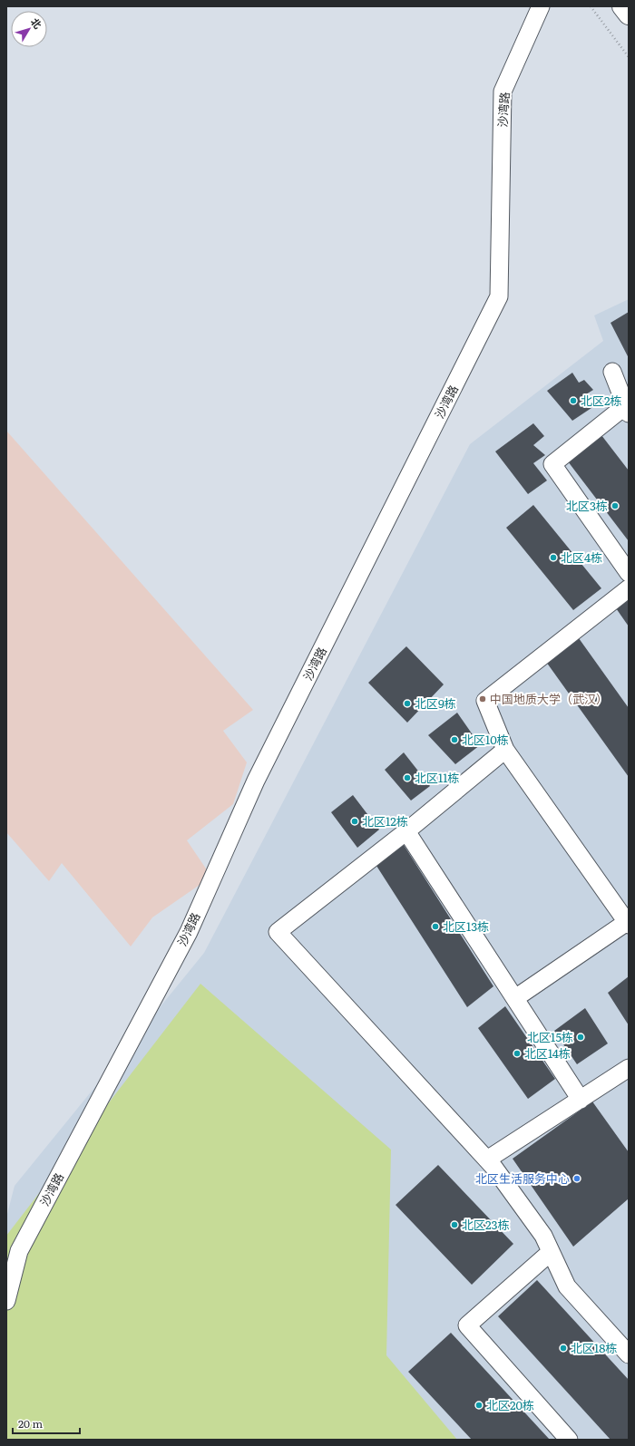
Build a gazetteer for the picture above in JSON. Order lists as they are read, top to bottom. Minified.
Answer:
{"streets":{"street":["沙湾路"]},"places":["北区2栋","北区3栋","北区4栋","中国地质大学（武汉）","北区9栋","北区10栋","北区11栋","北区12栋","北区13栋","北区15栋","北区14栋","北区生活服务中心","北区23栋","北区18栋","北区20栋"],"scale_bar":"20 m","north":"top right"}
